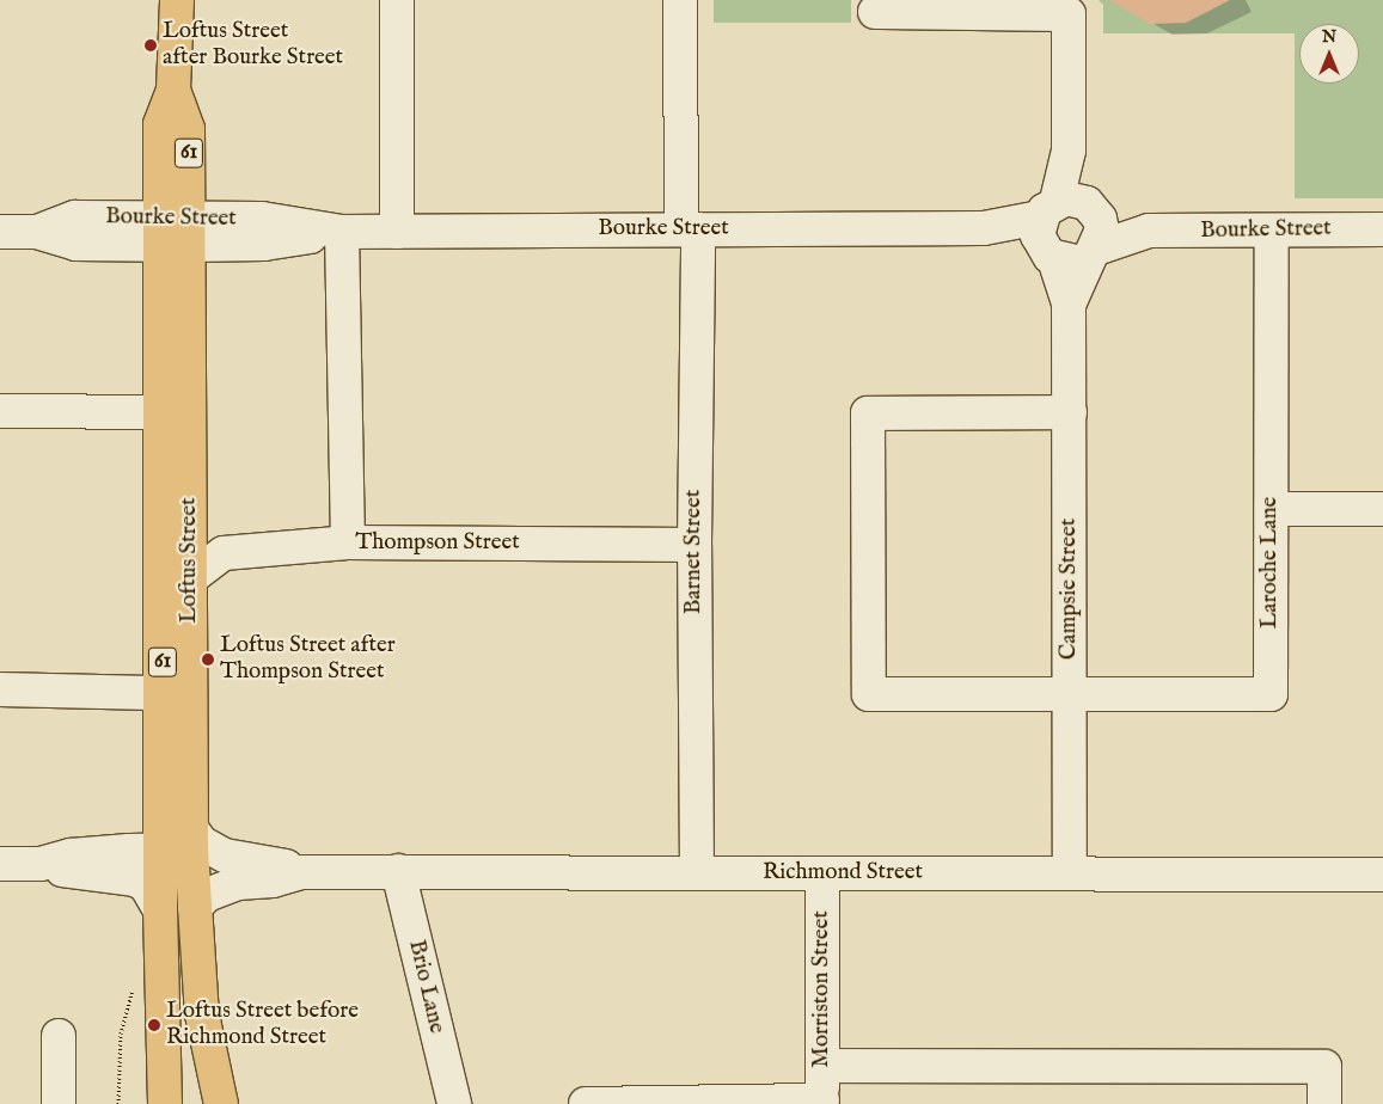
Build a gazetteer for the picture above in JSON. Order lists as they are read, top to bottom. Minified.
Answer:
{"streets":{"main road":["61","Loftus Street"],"street":["Bourke Street","Thompson Street","Barnet Street","Laroche Lane","Campsie Street","Richmond Street","Brio Lane","Morriston Street"]},"crossings":[["Bourke Street","Barnet Street"],["Bourke Street","Loftus Street"],["Bourke Street","Laroche Lane"],["Bourke Street","Campsie Street"],["Thompson Street","Barnet Street"],["Thompson Street","Loftus Street"],["Barnet Street","Richmond Street"],["Loftus Street","Richmond Street"],["Laroche Lane","Campsie Street"],["Campsie Street","Richmond Street"],["Richmond Street","Brio Lane"],["Richmond Street","Morriston Street"]],"places":["Loftus Street after Bourke Street","Loftus Street after Thompson Street","Loftus Street before Richmond Street"],"north":"top"}
